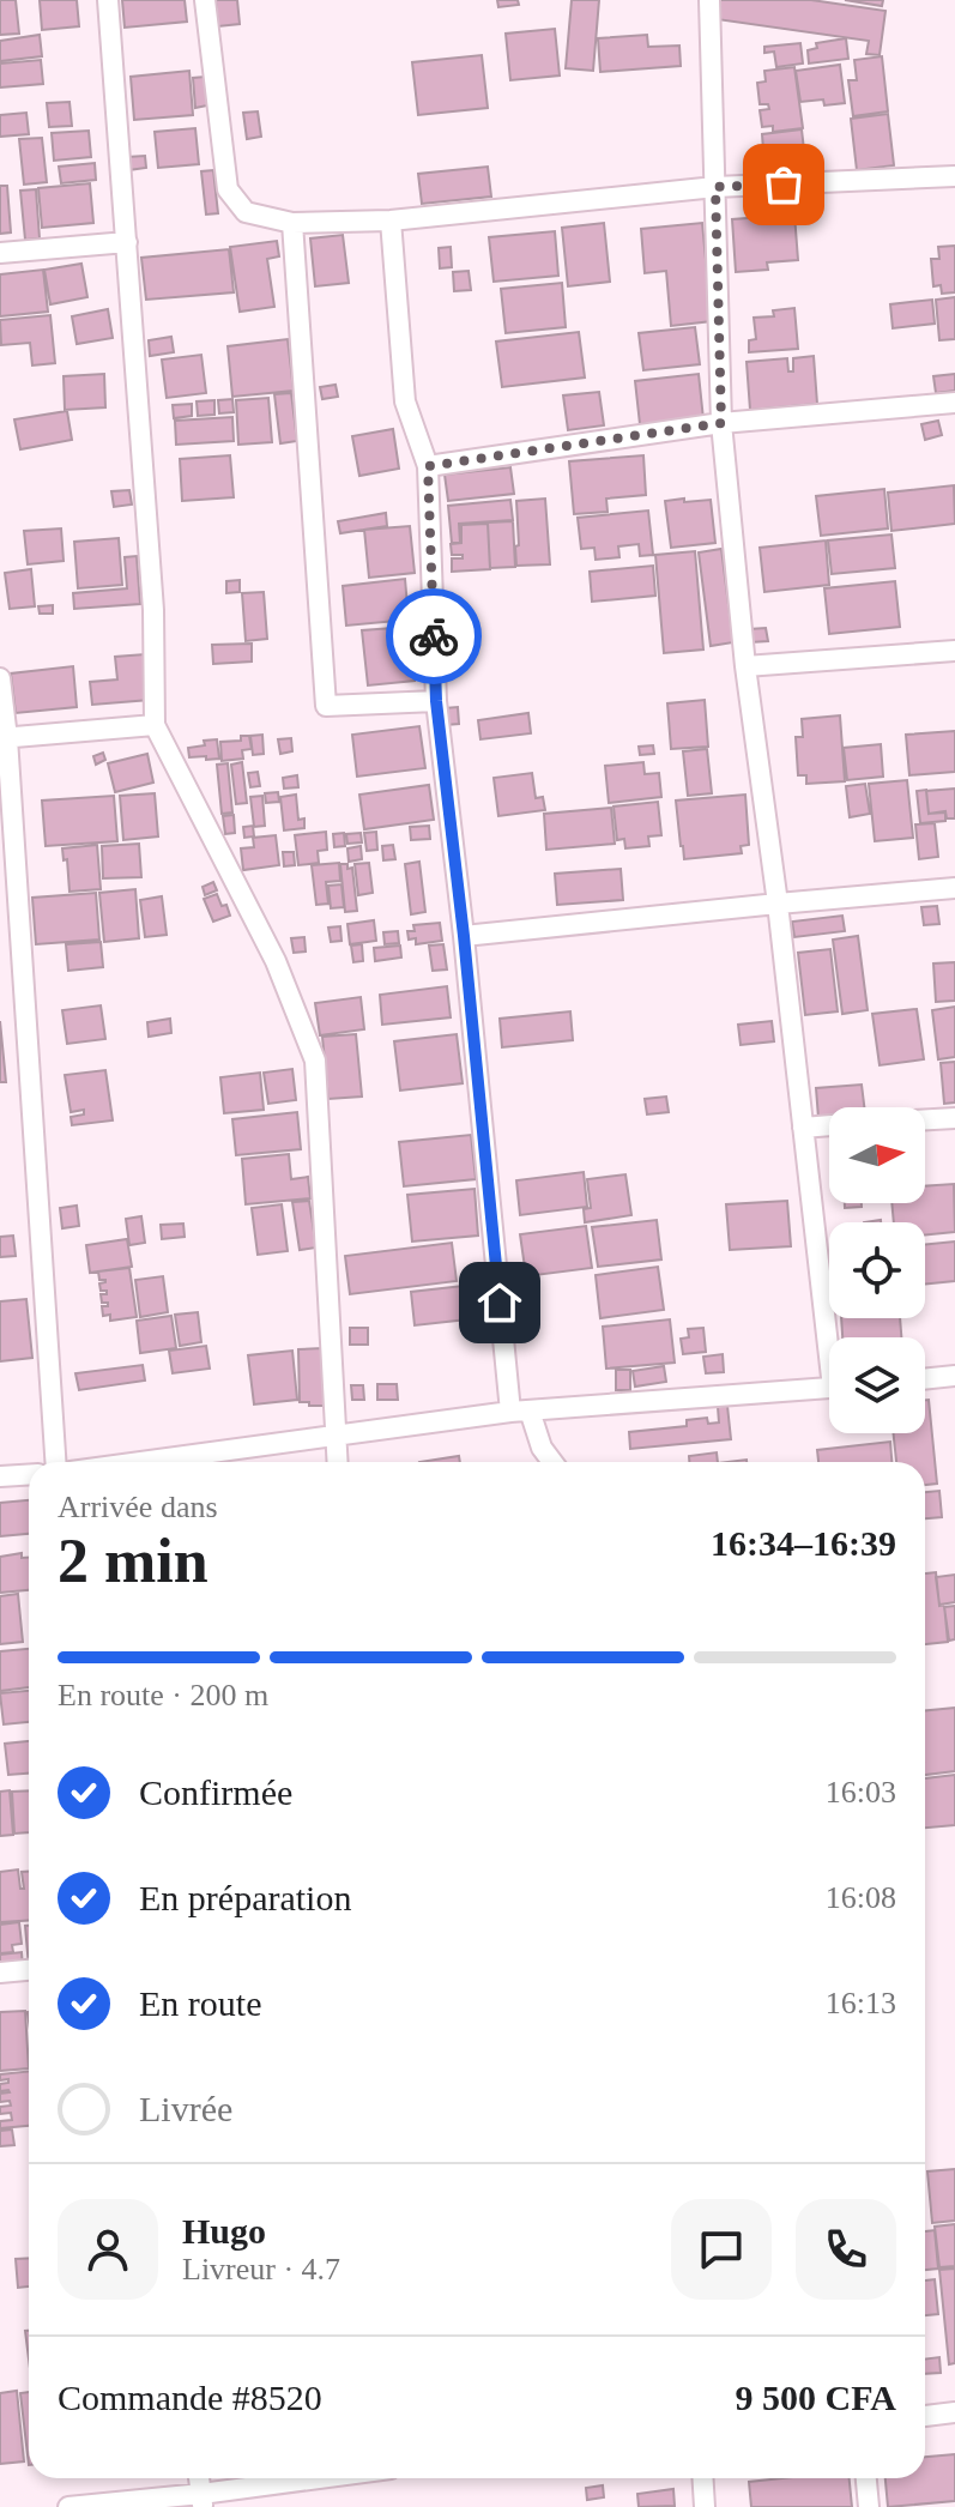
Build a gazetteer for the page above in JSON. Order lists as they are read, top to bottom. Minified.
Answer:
{"north":"right","page":{"heading":["2 min","Arrivée dans","16:34–16:39"],"panel":["Hugo","Livreur · 4.7","Commande #8520","9 500 CFA"],"bar":"En route · 200 m","list":[["Confirmée","16:03"],["En préparation","16:08"],["En route","16:13"],"Livrée"]}}
